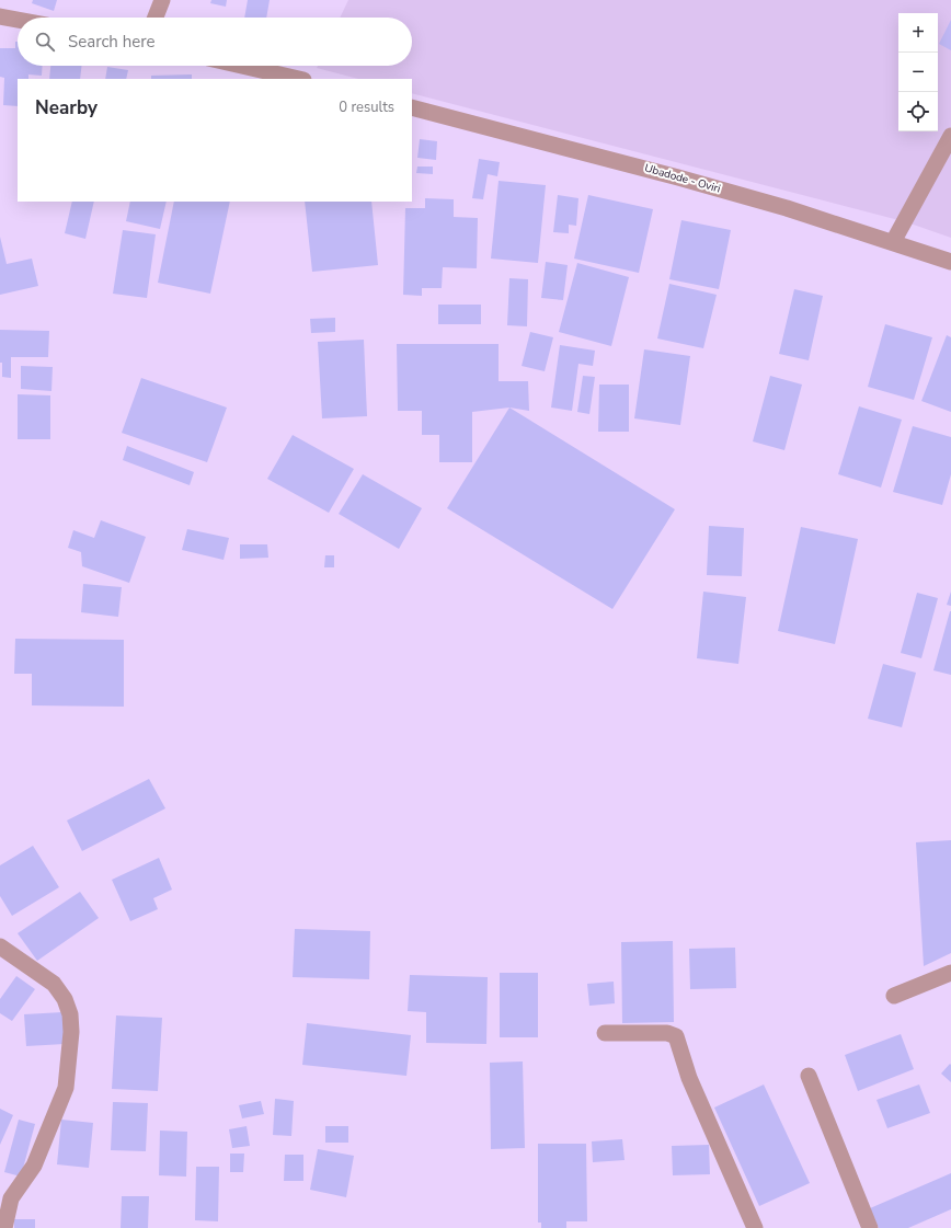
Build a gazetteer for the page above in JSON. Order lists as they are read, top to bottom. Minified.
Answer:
{"streets":{"street":["Ubadode - Oviri"]},"page":{"map_buttons":["+","−"],"search":"Search here","heading":["Nearby","0 results"]}}
